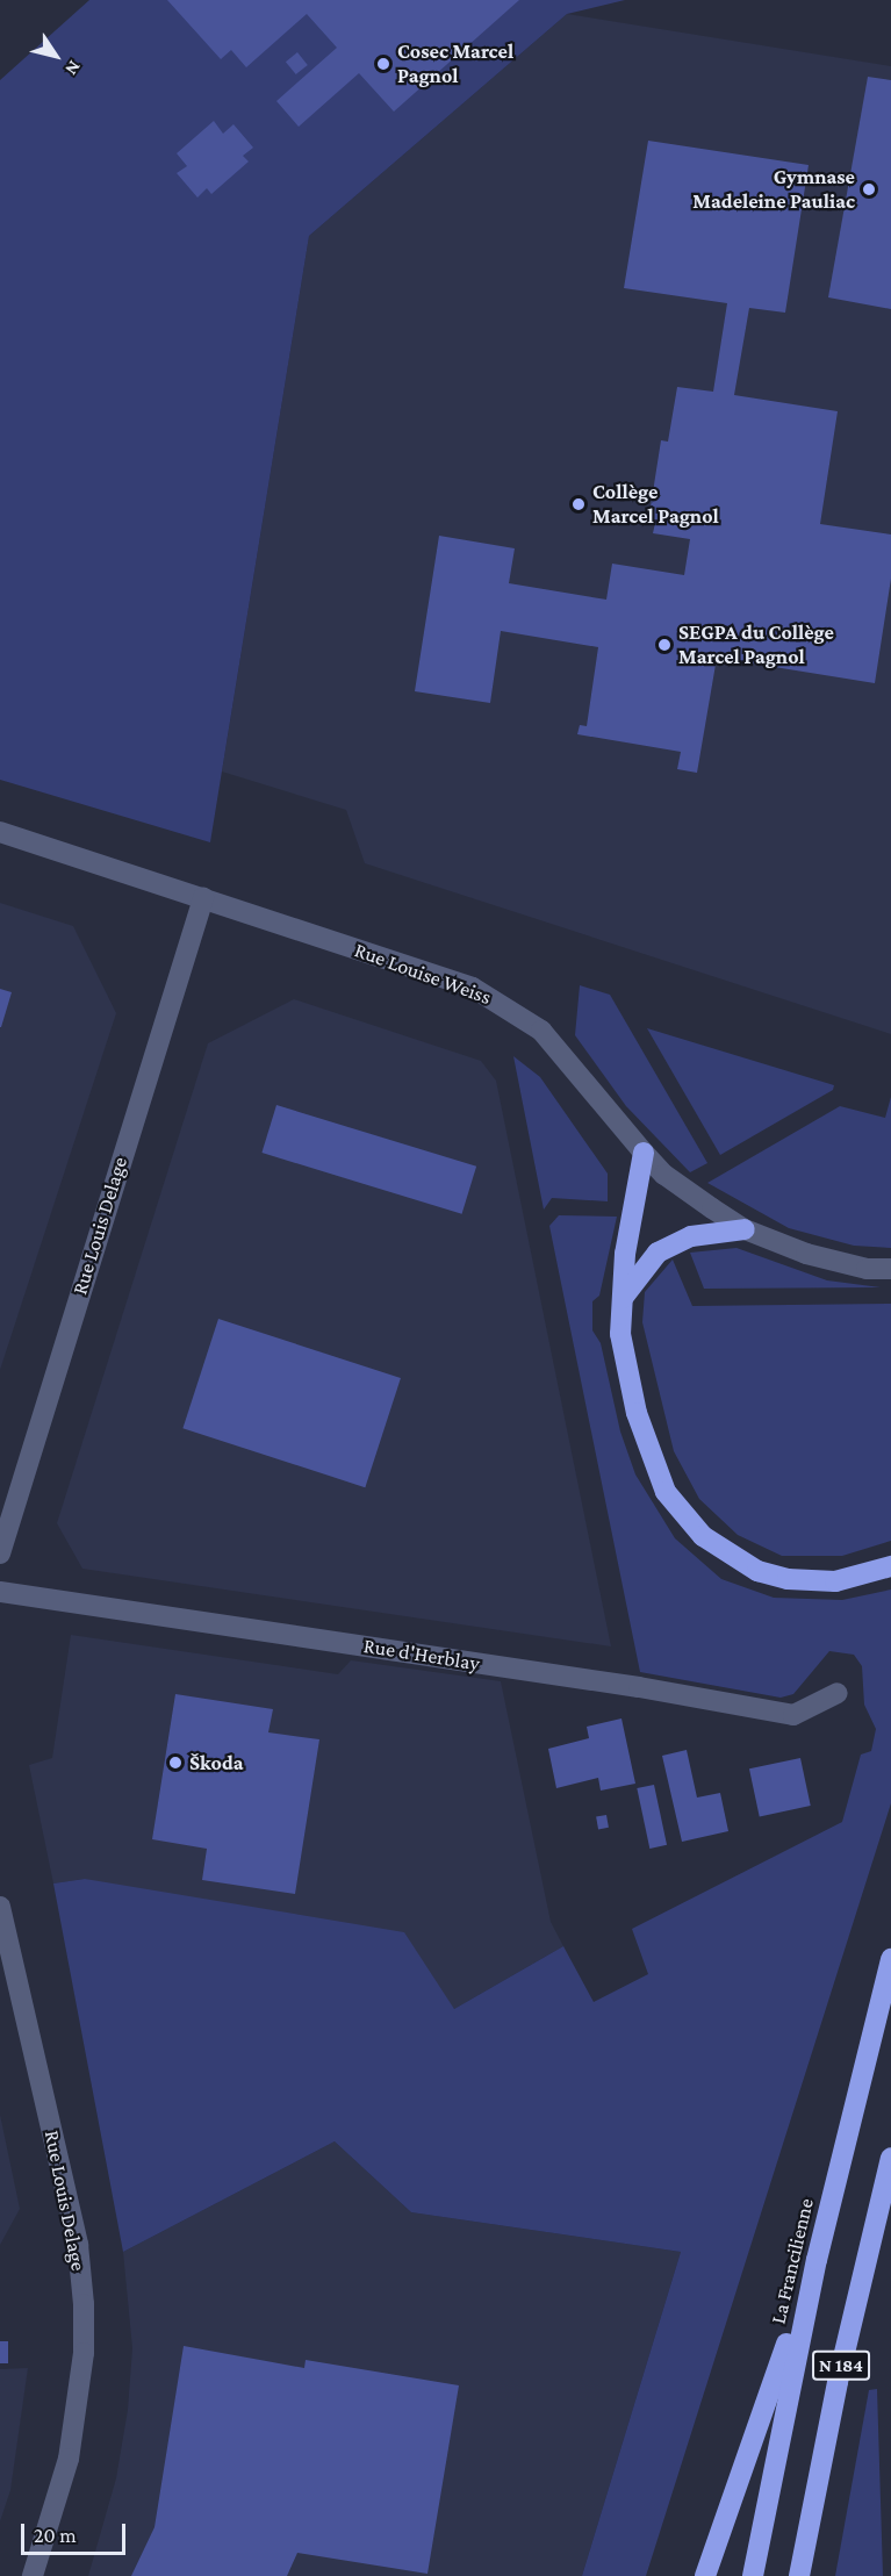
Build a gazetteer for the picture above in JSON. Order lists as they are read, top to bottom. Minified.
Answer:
{"streets":{"highway":["La Francilienne","N 184"],"street":["Rue Louise Weiss","Rue Louis Delage","Rue d'Herblay"]},"crossings":[["Rue Louise Weiss","Rue Louis Delage"]],"places":["Cosec Marcel Pagnol","Gymnase Madeleine Pauliac","Collège Marcel Pagnol","SEGPA du Collège Marcel Pagnol","Škoda"],"scale_bar":"20 m","north":"bottom right"}
